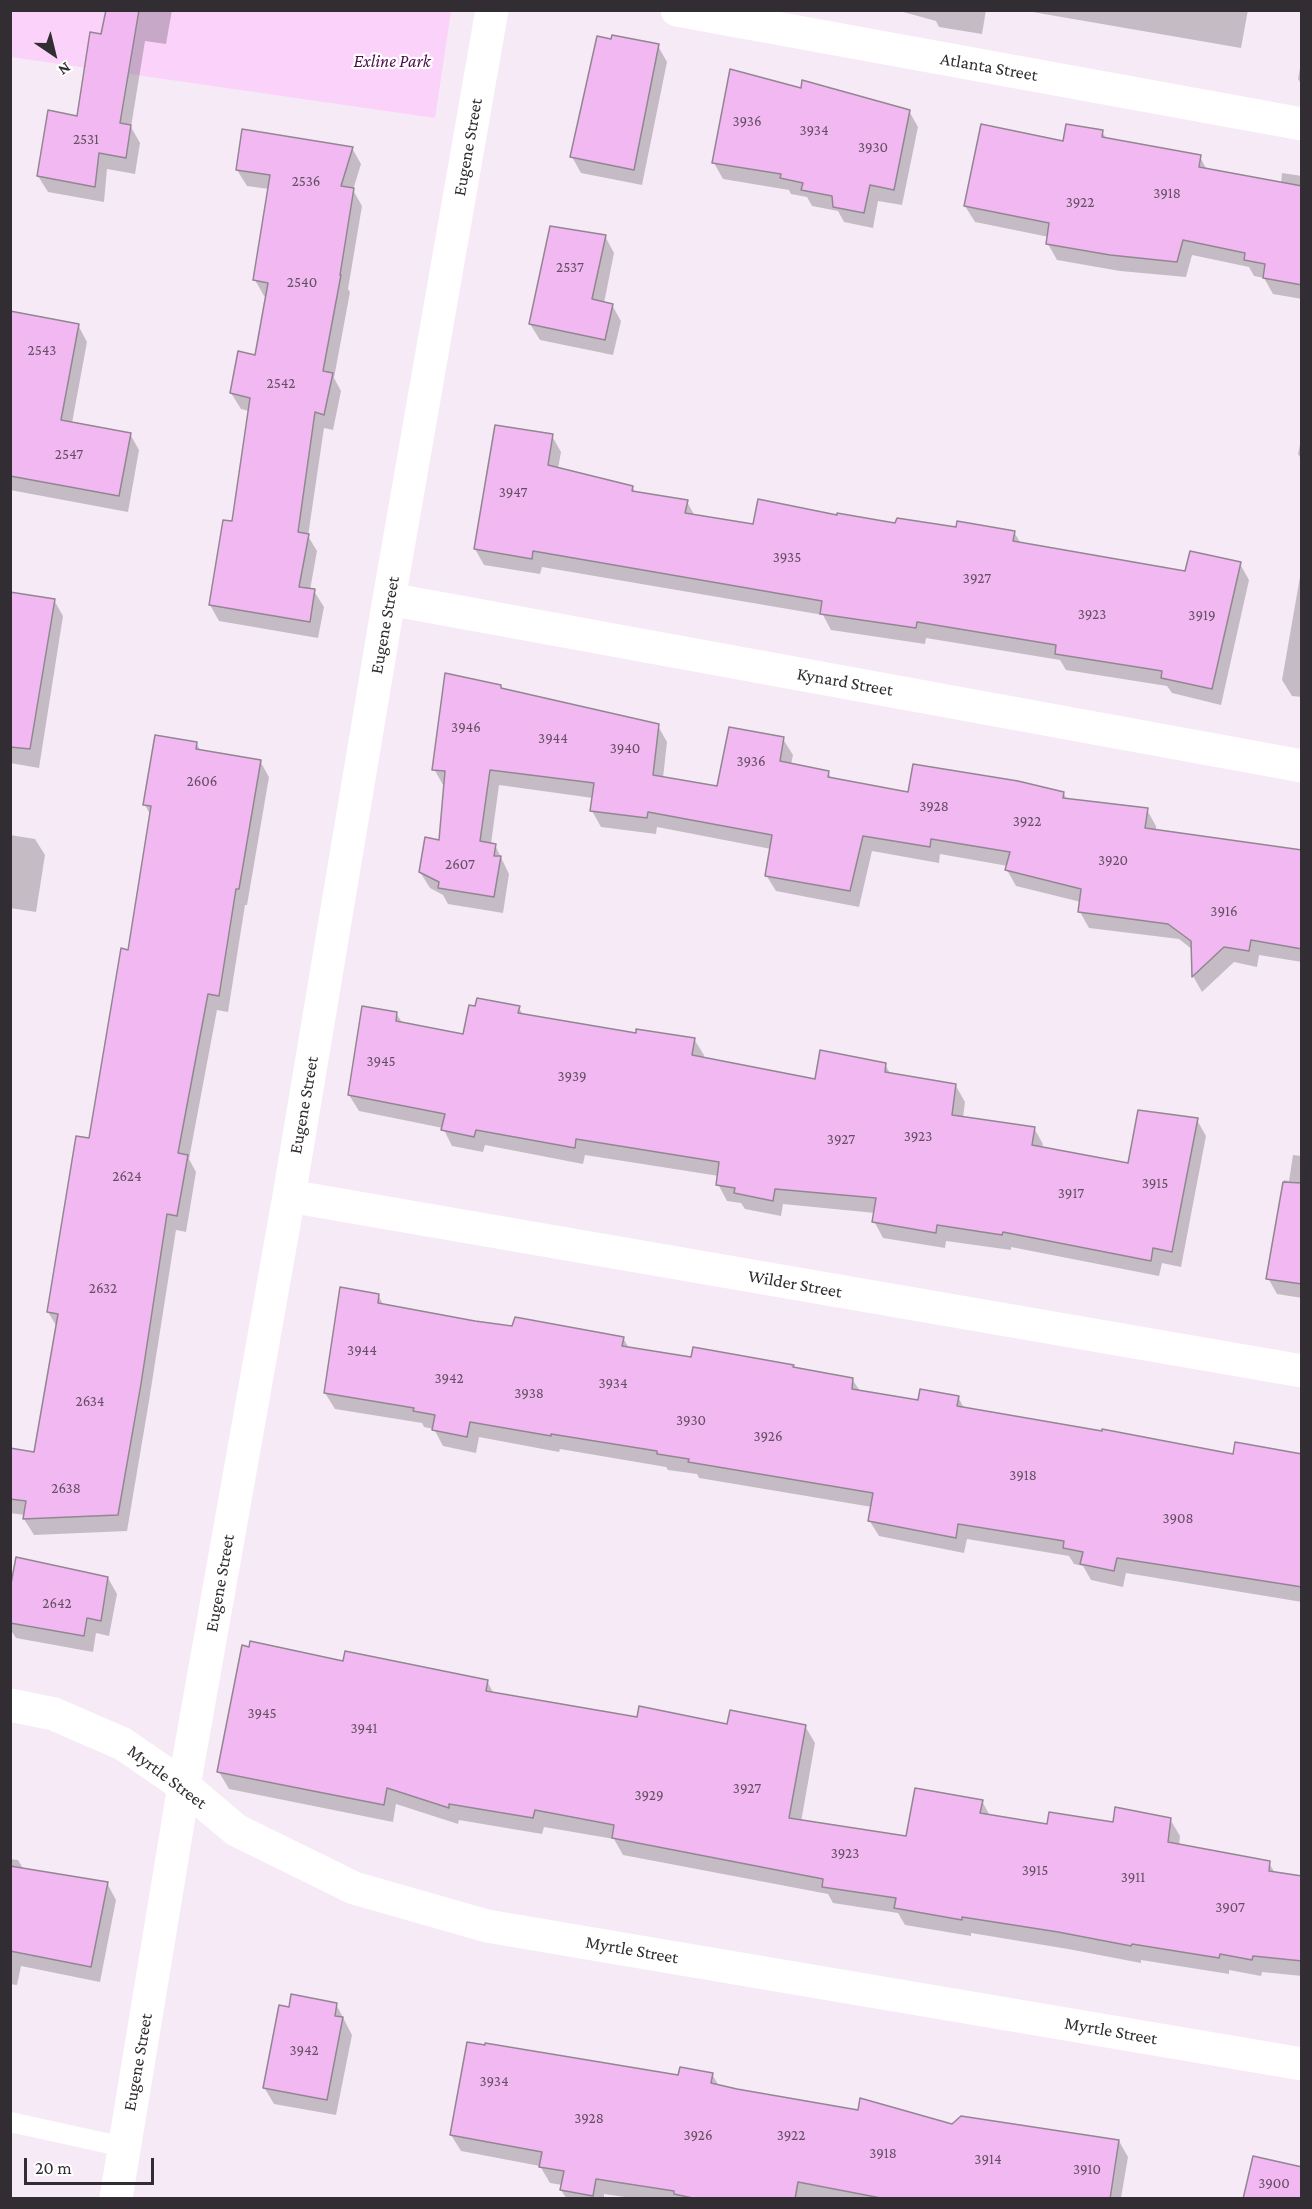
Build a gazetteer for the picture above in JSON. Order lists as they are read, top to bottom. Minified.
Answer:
{"streets":{"street":["Atlanta Street","Eugene Street","Kynard Street","Wilder Street","Myrtle Street"]},"crossings":[["Eugene Street","Kynard Street"],["Eugene Street","Wilder Street"],["Eugene Street","Myrtle Street"]],"parks":["Exline Park"],"house_numbers":["3936","3934","2531","3930","2536","3918","3922","2537","2540","2543","2542","2547","3947","3935","3927","3923","3919","3946","3944","3940","3936","2606","3928","3922","3920","2607","3916","3945","3939","3923","3927","2624","3915","3917","2632","3944","3942","3934","3938","2634","3930","3926","3918","2638","3908","2642","3945","3941","3927","3929","3923","3915","3911","3907","3942","3934","3928","3926","3922","3918","3914","3910","3900"],"scale_bar":"20 m","north":"bottom right"}
